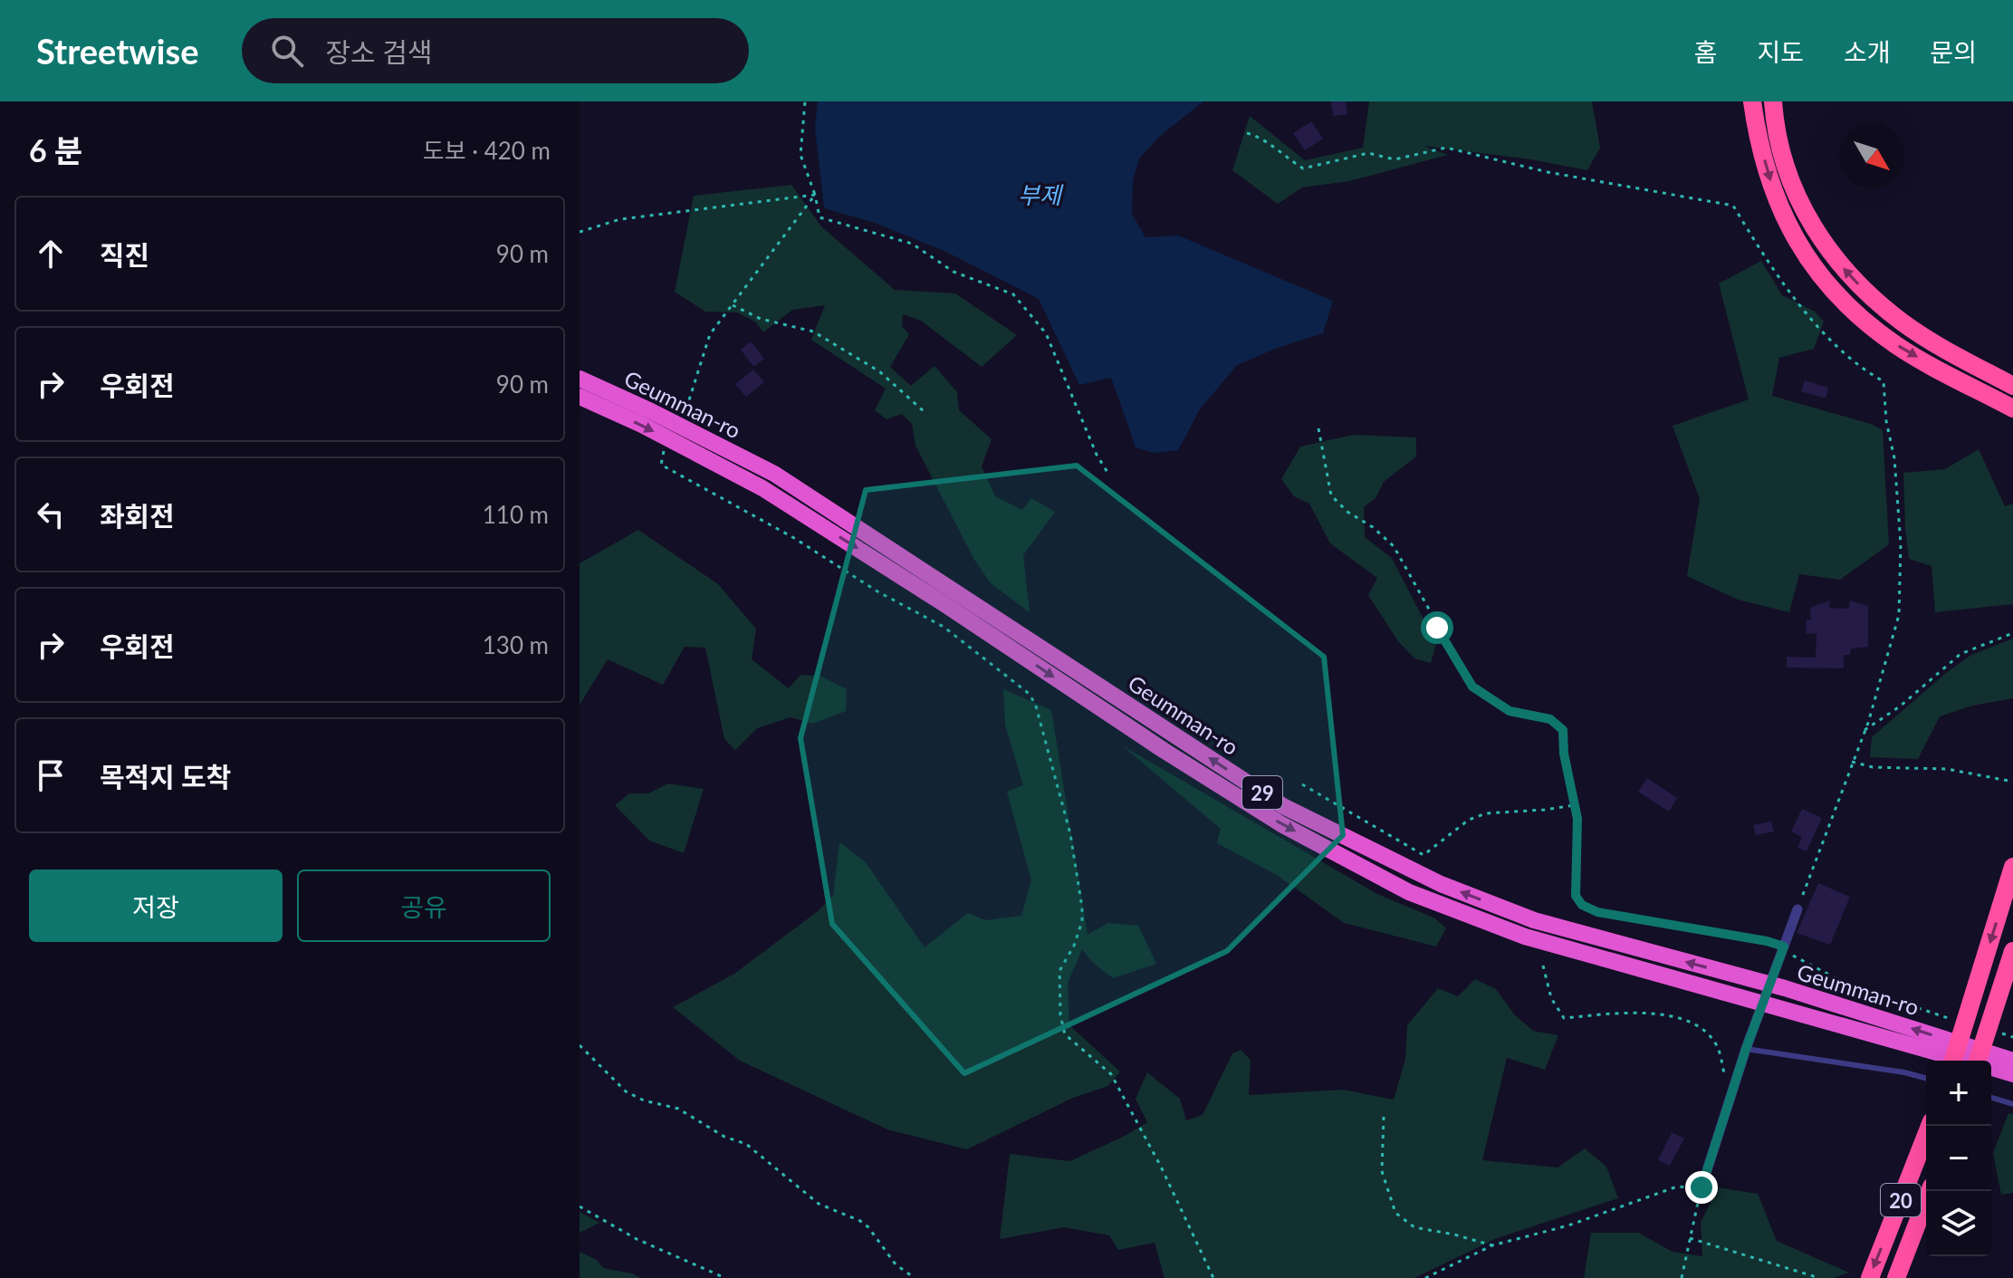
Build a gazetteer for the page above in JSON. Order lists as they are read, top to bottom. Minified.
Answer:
{"streets":{"highway":["Geumman-ro","29","20"]},"water":["부제"],"north":"bottom right","page":{"header":"Streetwise","search":"장소 검색","nav":["홈","지도","소개","문의"],"heading":["6 분","도보 · 420 m"],"list":[["직진","90 m"],["우회전","90 m"],["좌회전","110 m"],["우회전","130 m"],"목적지 도착"],"buttons":["저장","공유"],"map_buttons":["+","−"]}}
